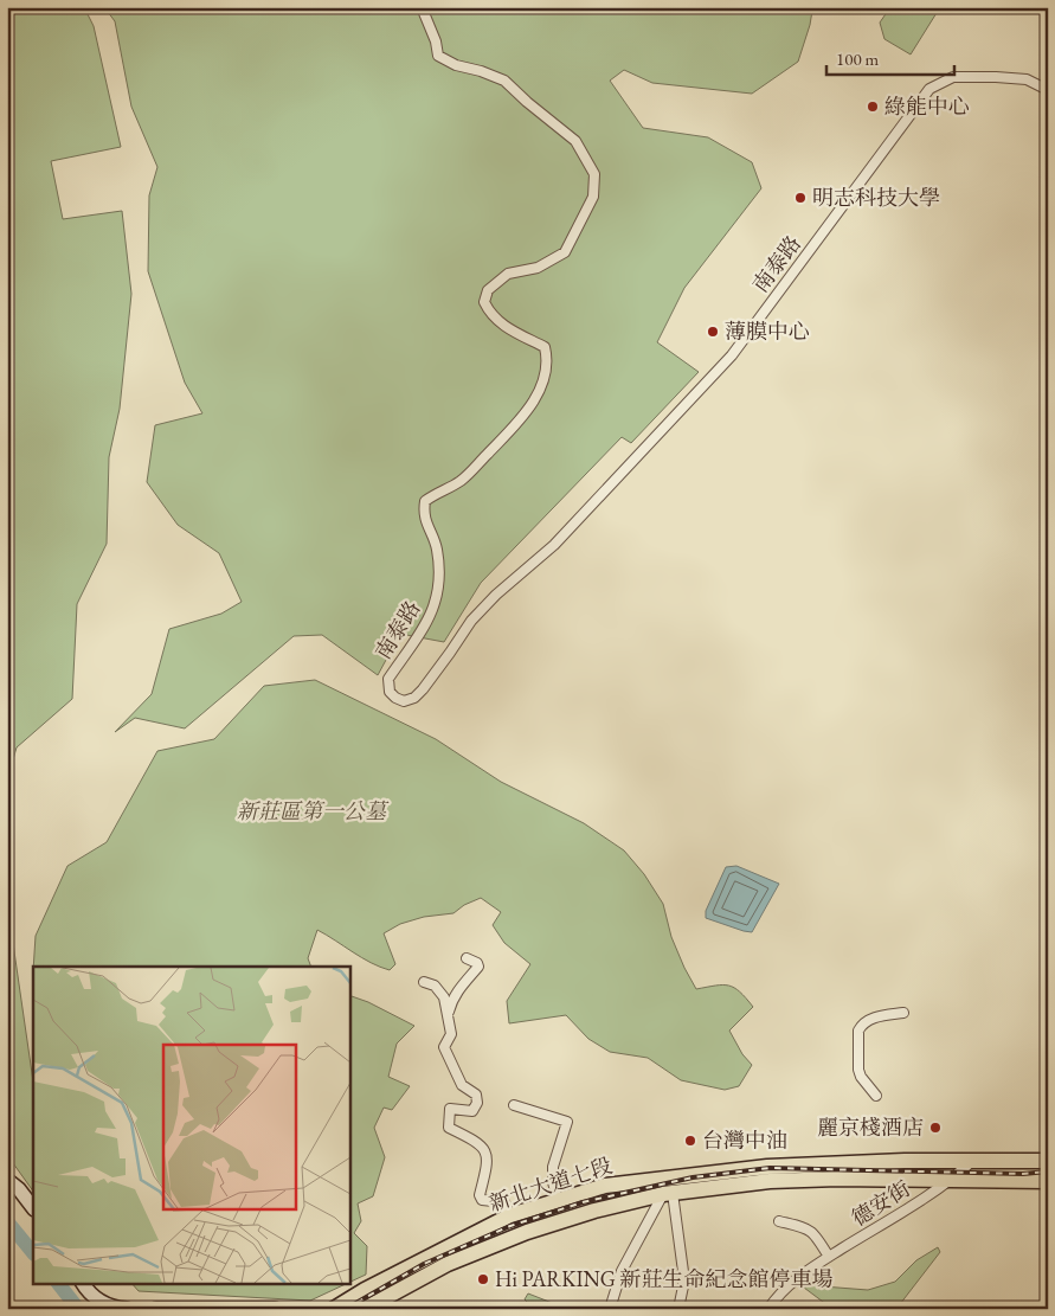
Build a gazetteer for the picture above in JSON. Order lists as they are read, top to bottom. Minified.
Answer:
{"streets":{"main road":["新北大道七段"],"street":["南泰路","德安街"]},"crossings":[["新北大道七段","德安街"]],"parks":["新莊區第一公墓"],"places":["綠能中心","明志科技大學","薄膜中心","麗京棧酒店","台灣中油","Hi PARKING 新莊生命紀念館停車場"],"scale_bar":"100 m"}
